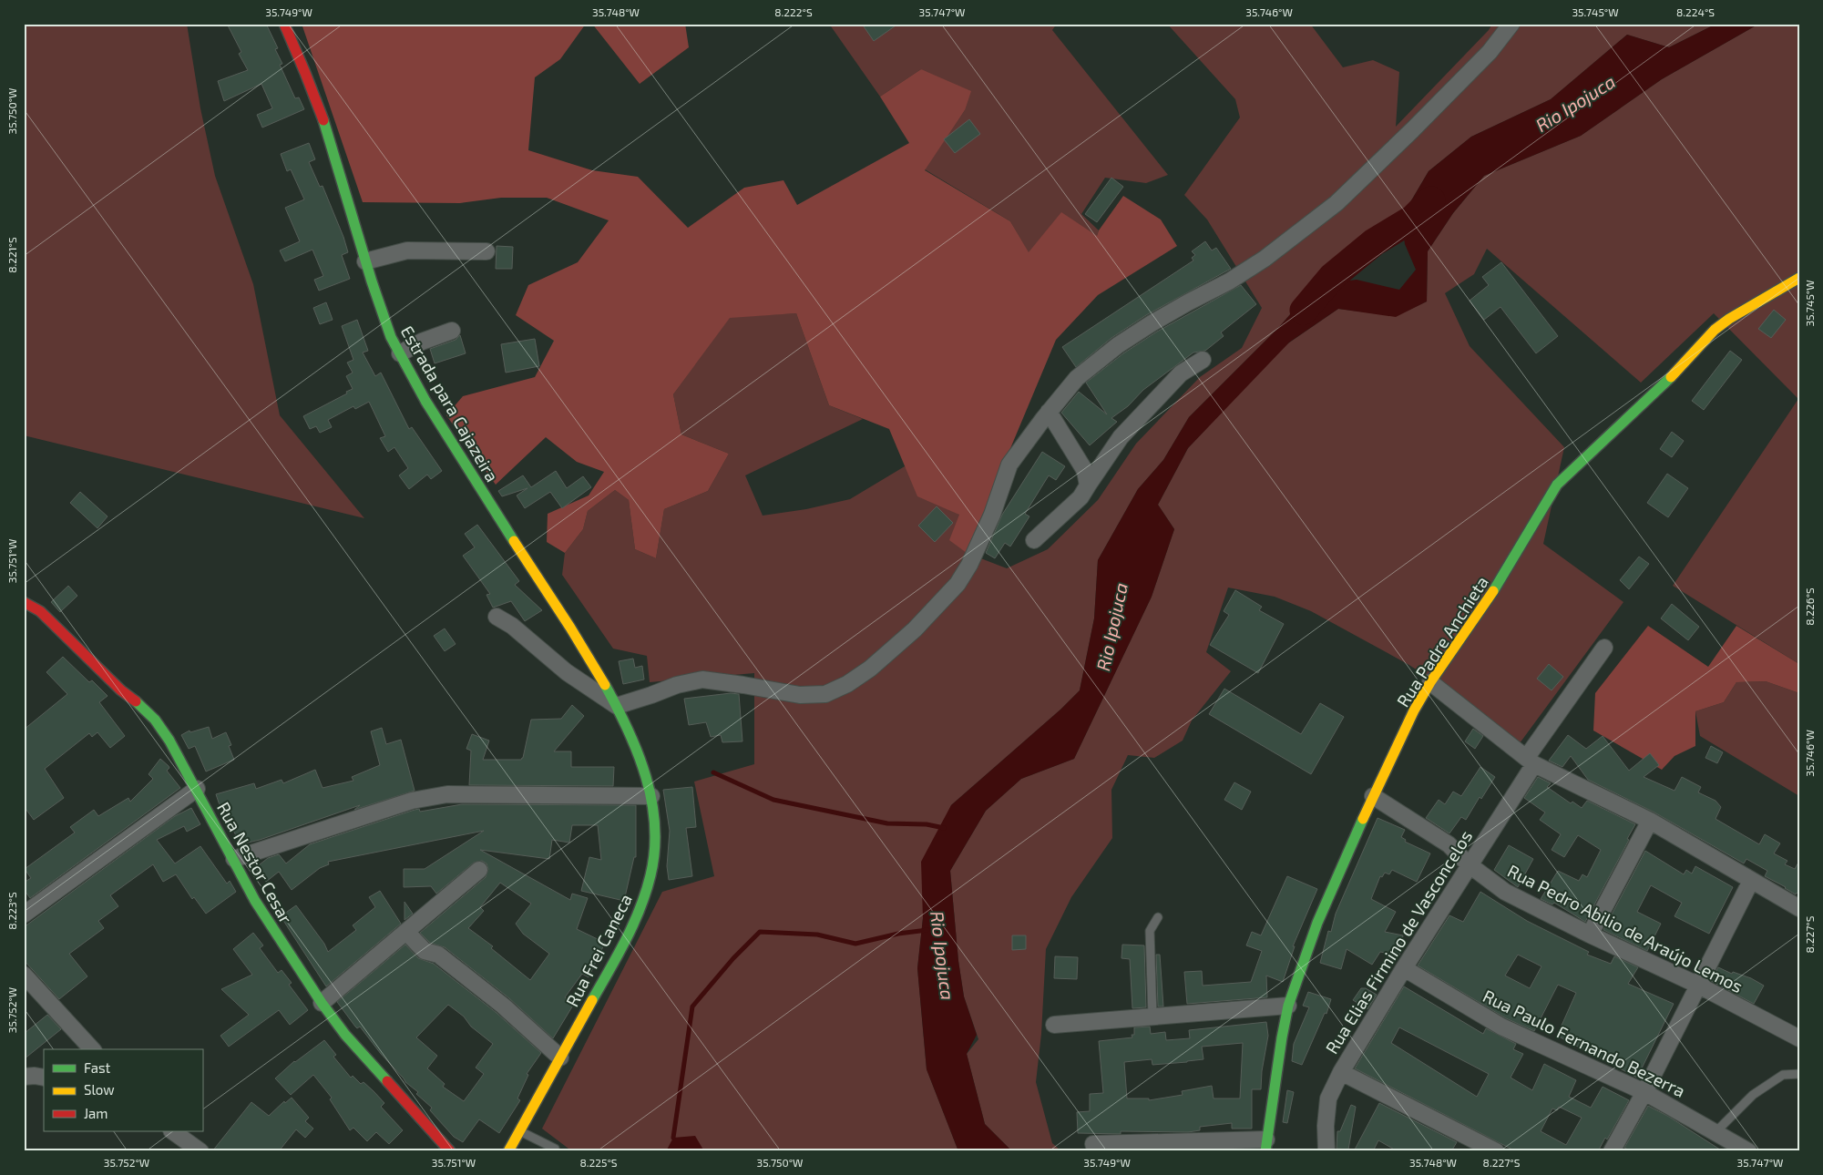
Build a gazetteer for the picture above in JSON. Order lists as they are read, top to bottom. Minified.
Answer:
{"streets":{"street":["Estrada para Cajazeira","Rua Padre Anchieta","Rua Nestor Cesar","Rua Pedro Abilio de Araújo Lemos","Rua Elias Firmino de Vasconcelos","Rua Frei Caneca","Rua Paulo Fernando Bezerra"]},"crossings":[["Estrada para Cajazeira","Rua Frei Caneca"],["Rua Padre Anchieta","Rua Pedro Abilio de Araújo Lemos"],["Rua Pedro Abilio de Araújo Lemos","Rua Elias Firmino de Vasconcelos"],["Rua Elias Firmino de Vasconcelos","Rua Paulo Fernando Bezerra"]],"water":["Rio Ipojuca"],"legend":["Fast","Slow","Jam"],"coordinates":["35.749°W","35.748°W","8.222°S","35.747°W","35.746°W","35.745°W","8.224°S","35.750°W","8.221°S","35.751°W","8.226°S","8.223°S","8.227°S","35.752°W","8.225°S"]}
